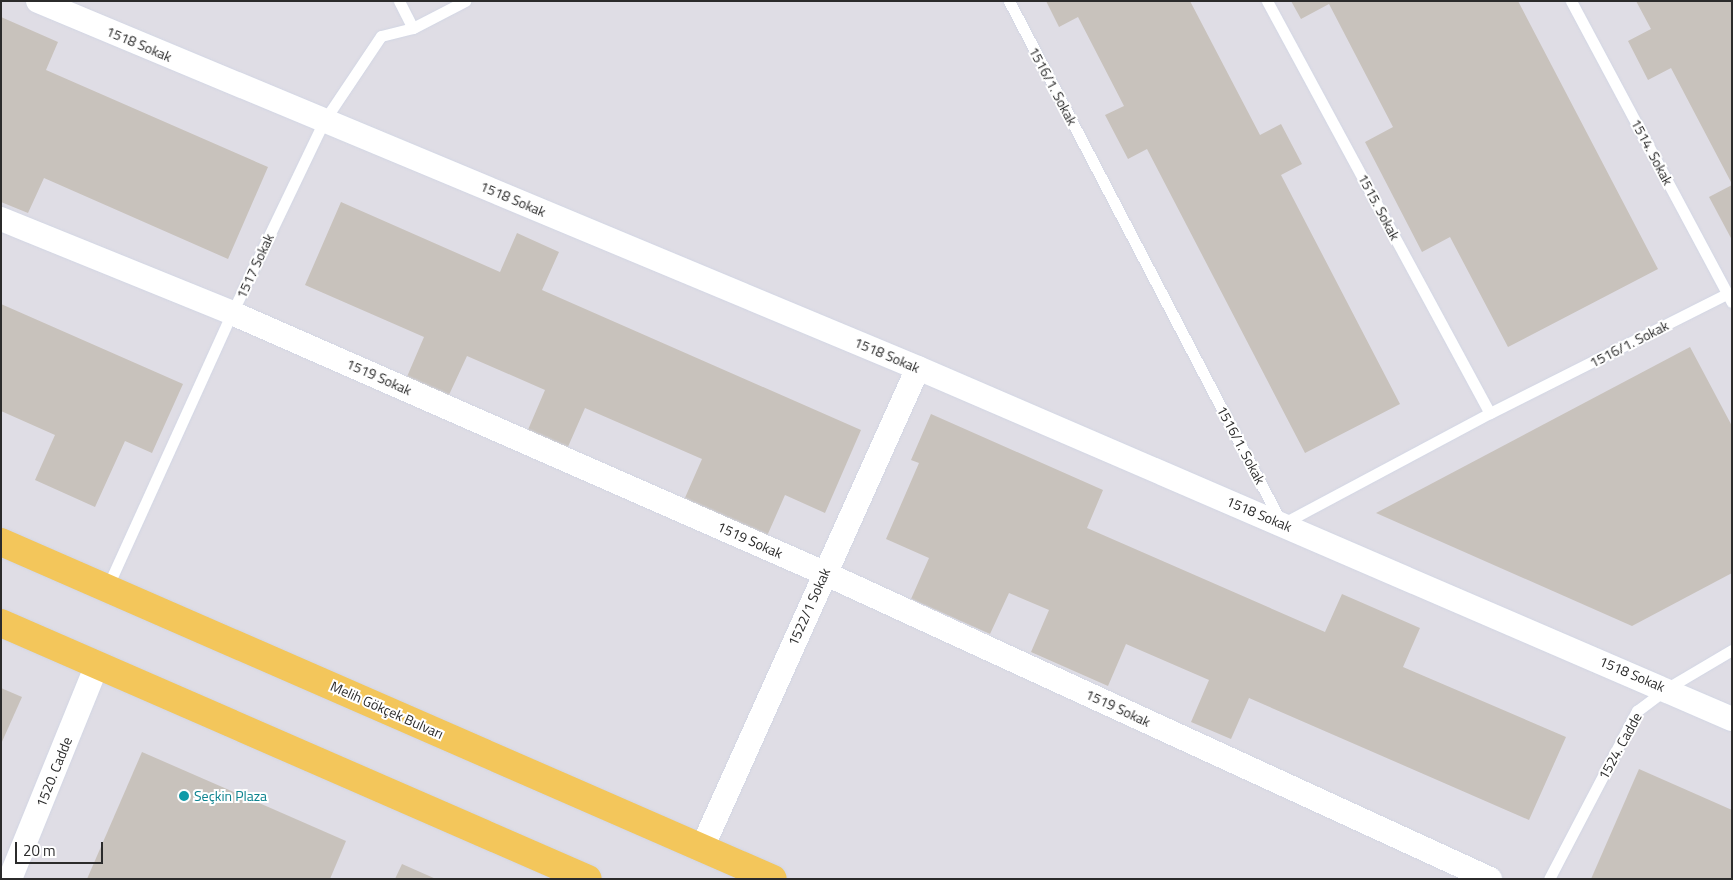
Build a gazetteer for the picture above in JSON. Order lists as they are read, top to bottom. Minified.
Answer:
{"streets":{"main road":["Melih Gökçek Bulvarı"],"street":["1518 Sokak","1519 Sokak","1522/1 Sokak","1520. Cadde"],"lane":["1516/1. Sokak","1514. Sokak","1515. Sokak","1517 Sokak","1524. Cadde"]},"crossings":[["1518 Sokak","1516/1. Sokak"],["1518 Sokak","1517 Sokak"],["1518 Sokak","1522/1 Sokak"],["1518 Sokak","1524. Cadde"],["1516/1. Sokak","1514. Sokak"],["1516/1. Sokak","1515. Sokak"],["1517 Sokak","1519 Sokak"],["1517 Sokak","Melih Gökçek Bulvarı"],["1519 Sokak","1522/1 Sokak"],["1522/1 Sokak","Melih Gökçek Bulvarı"]],"places":["Seçkin Plaza"],"scale_bar":"20 m"}
